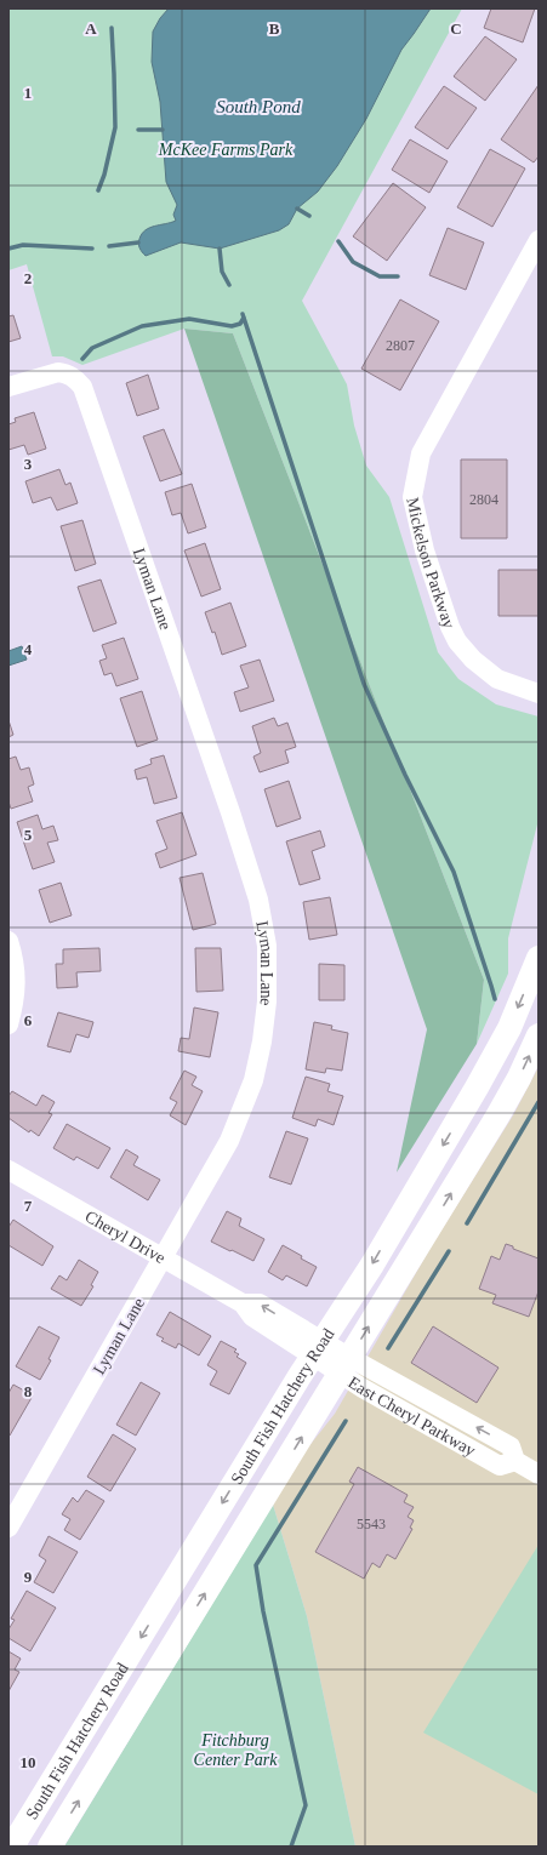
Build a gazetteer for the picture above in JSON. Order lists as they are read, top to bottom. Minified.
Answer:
{"streets":{"main road":["South Fish Hatchery Road"],"street":["Mickelson Parkway","Lyman Lane","Cheryl Drive","East Cheryl Parkway"]},"crossings":[["Lyman Lane","Cheryl Drive"],["Cheryl Drive","South Fish Hatchery Road"],["Cheryl Drive","East Cheryl Parkway"],["South Fish Hatchery Road","East Cheryl Parkway"]],"water":["South Pond"],"parks":["McKee Farms Park","Fitchburg Center Park"],"house_numbers":["2807","2804","5543"],"grid":{"columns":["A","B","C"],"rows":["1","2","3","4","5","6","7","8","9","10"]}}
